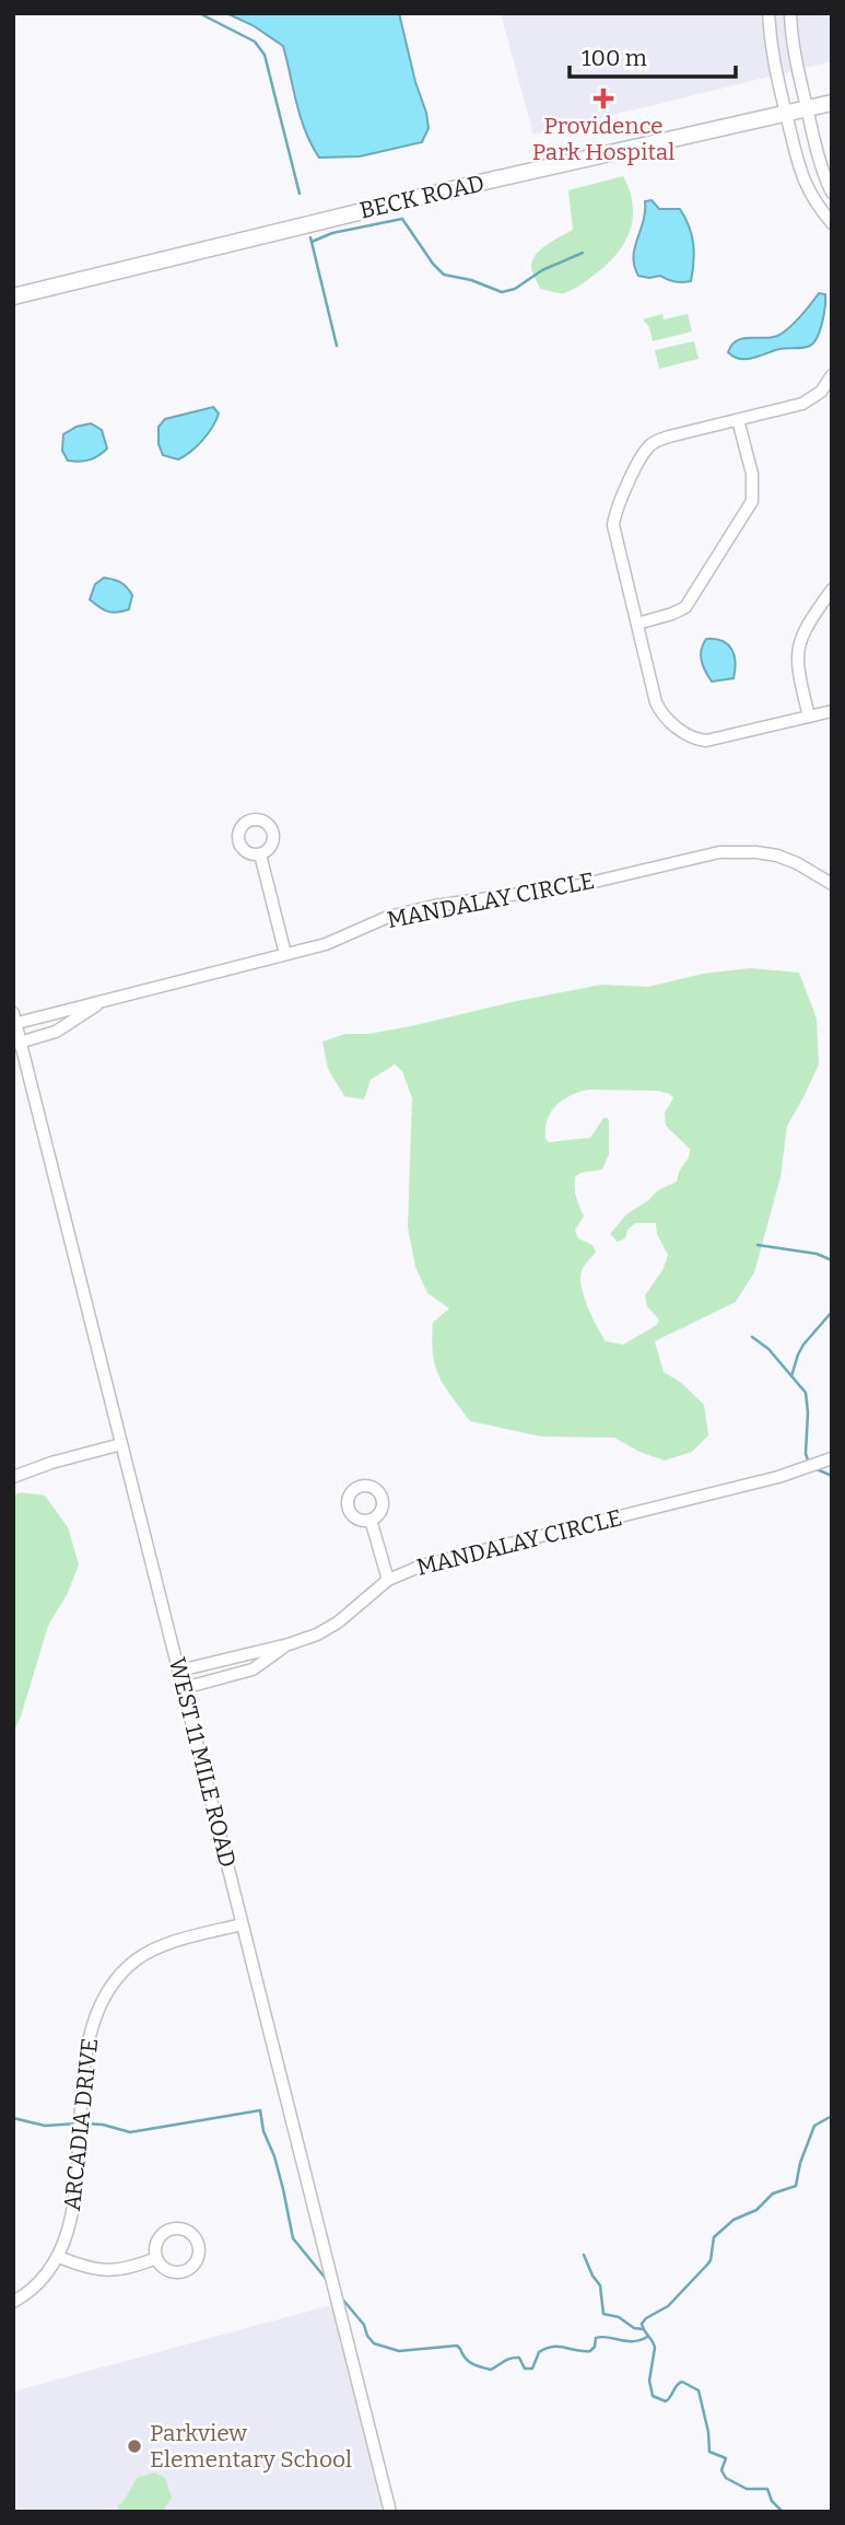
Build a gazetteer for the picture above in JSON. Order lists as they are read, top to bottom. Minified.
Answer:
{"streets":{"main road":["BECK ROAD"],"street":["MANDALAY CIRCLE","WEST 11 MILE ROAD","ARCADIA DRIVE"]},"crossings":[["MANDALAY CIRCLE","WEST 11 MILE ROAD"],["WEST 11 MILE ROAD","ARCADIA DRIVE"]],"places":{"health":["Providence Park Hospital"],"other":["Parkview Elementary School"]},"scale_bar":"100 m"}
